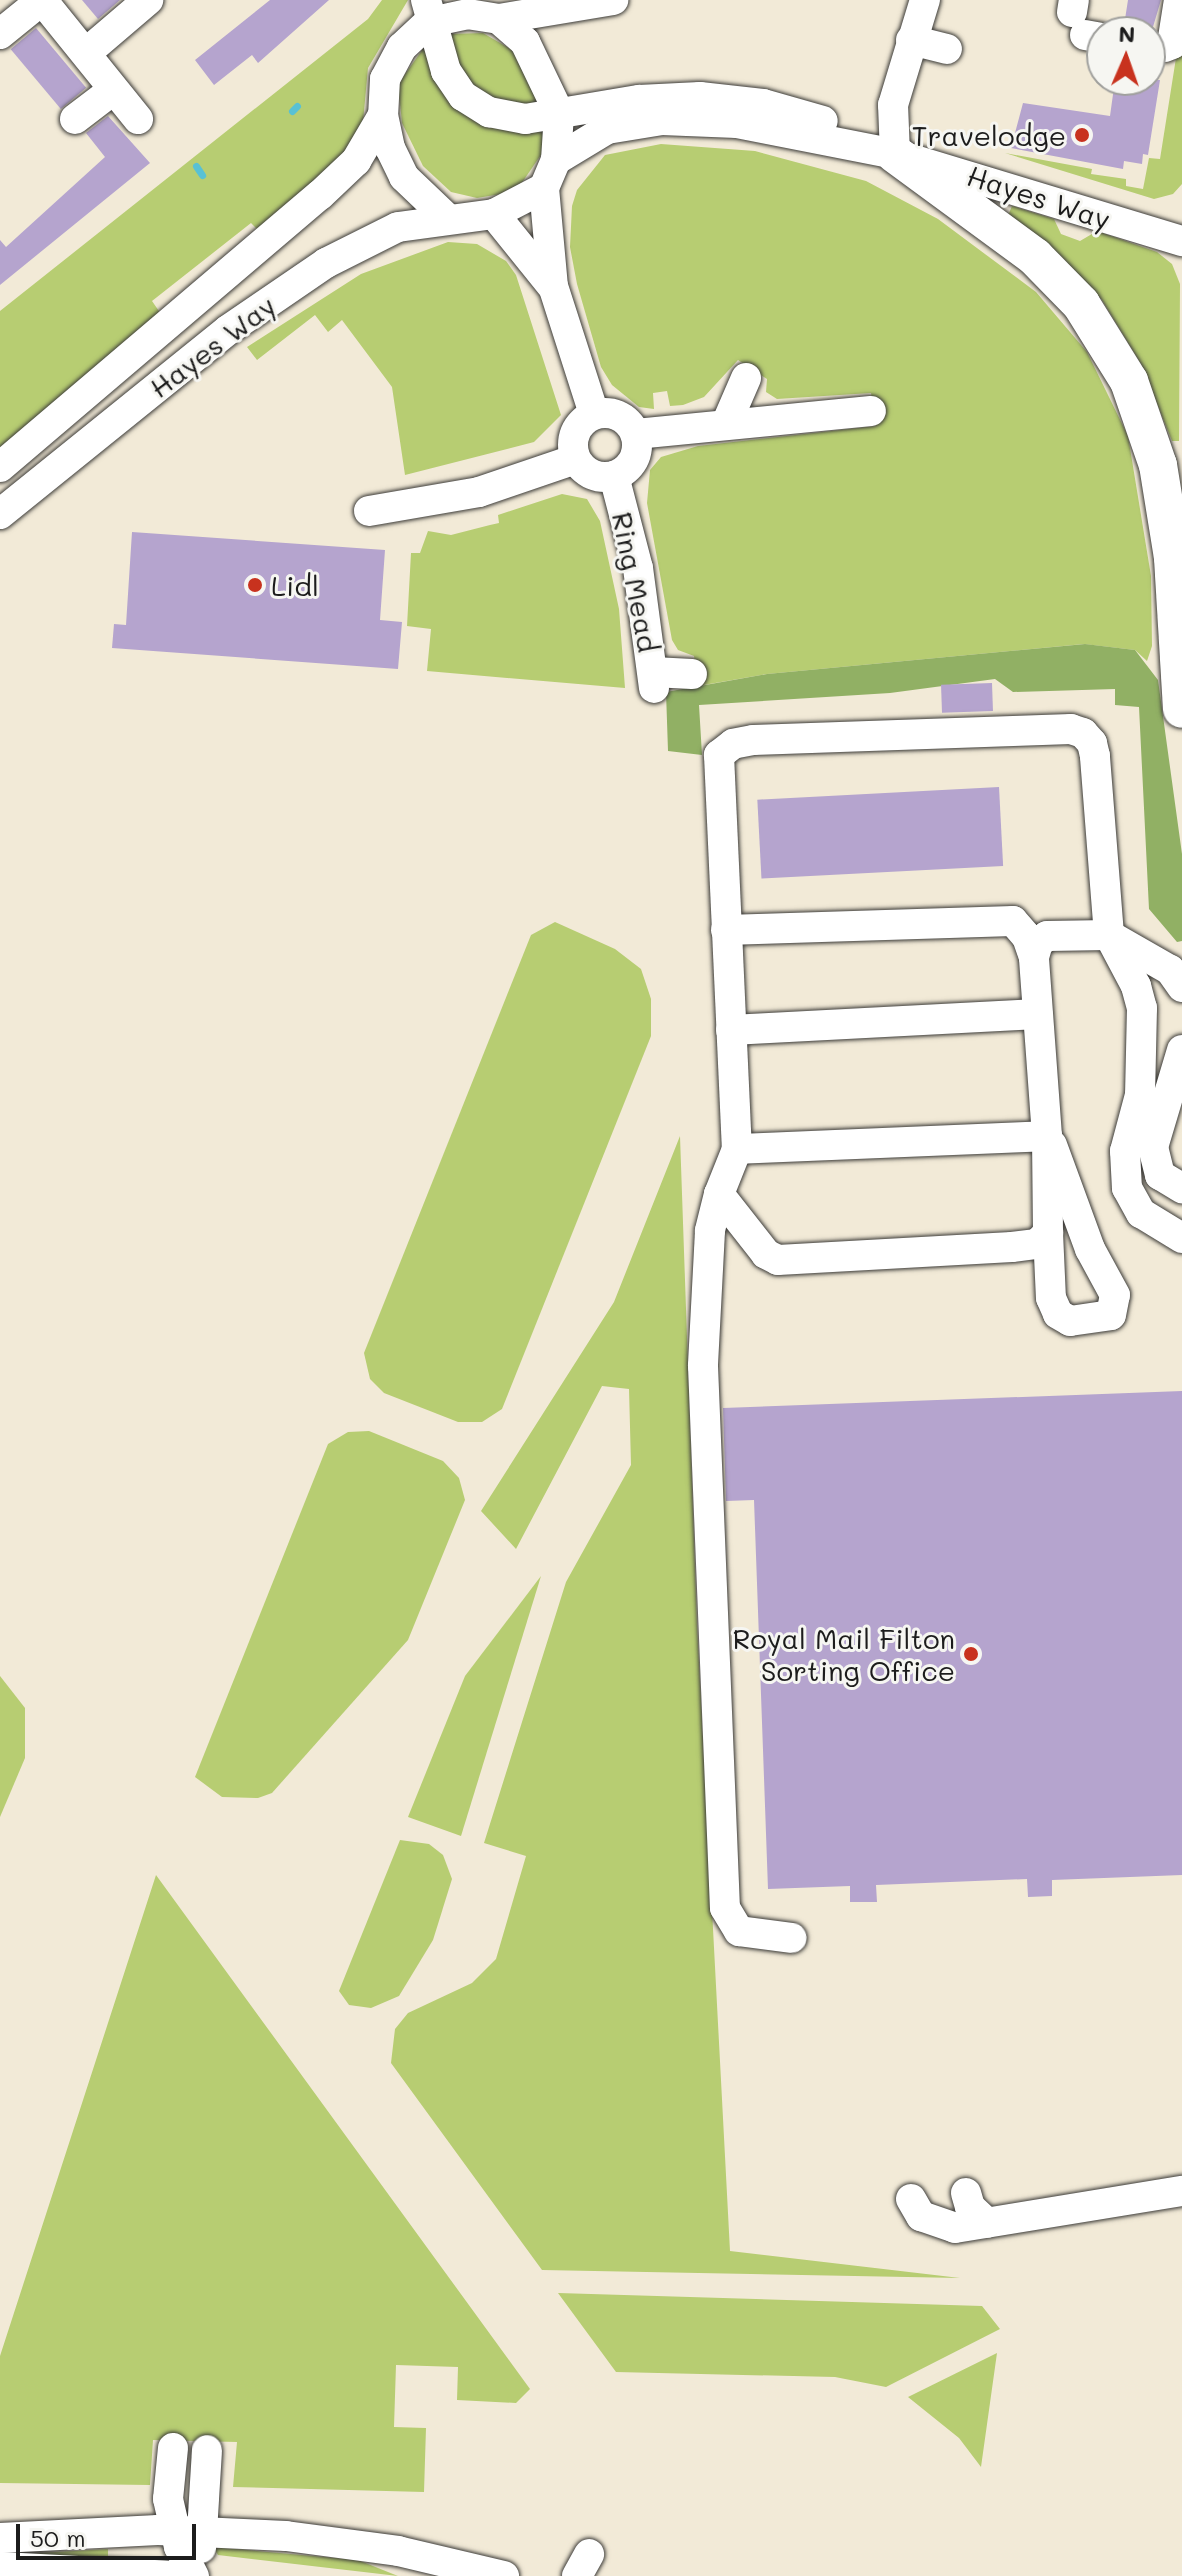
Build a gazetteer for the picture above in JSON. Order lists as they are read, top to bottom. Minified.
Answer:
{"streets":{"street":["Hayes Way","Ring Mead"]},"places":["Travelodge","Lidl","Royal Mail Filton Sorting Office"],"scale_bar":"50 m","north":"top"}
